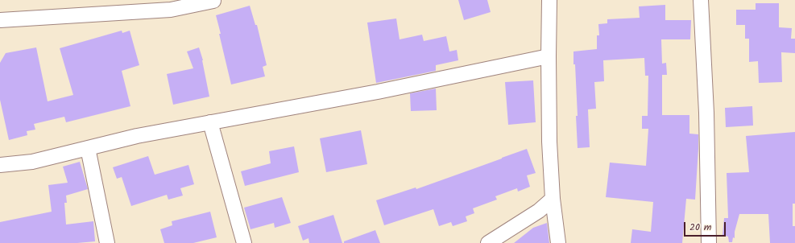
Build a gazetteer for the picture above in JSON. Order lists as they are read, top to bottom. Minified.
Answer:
{"scale_bar":"20 m"}
